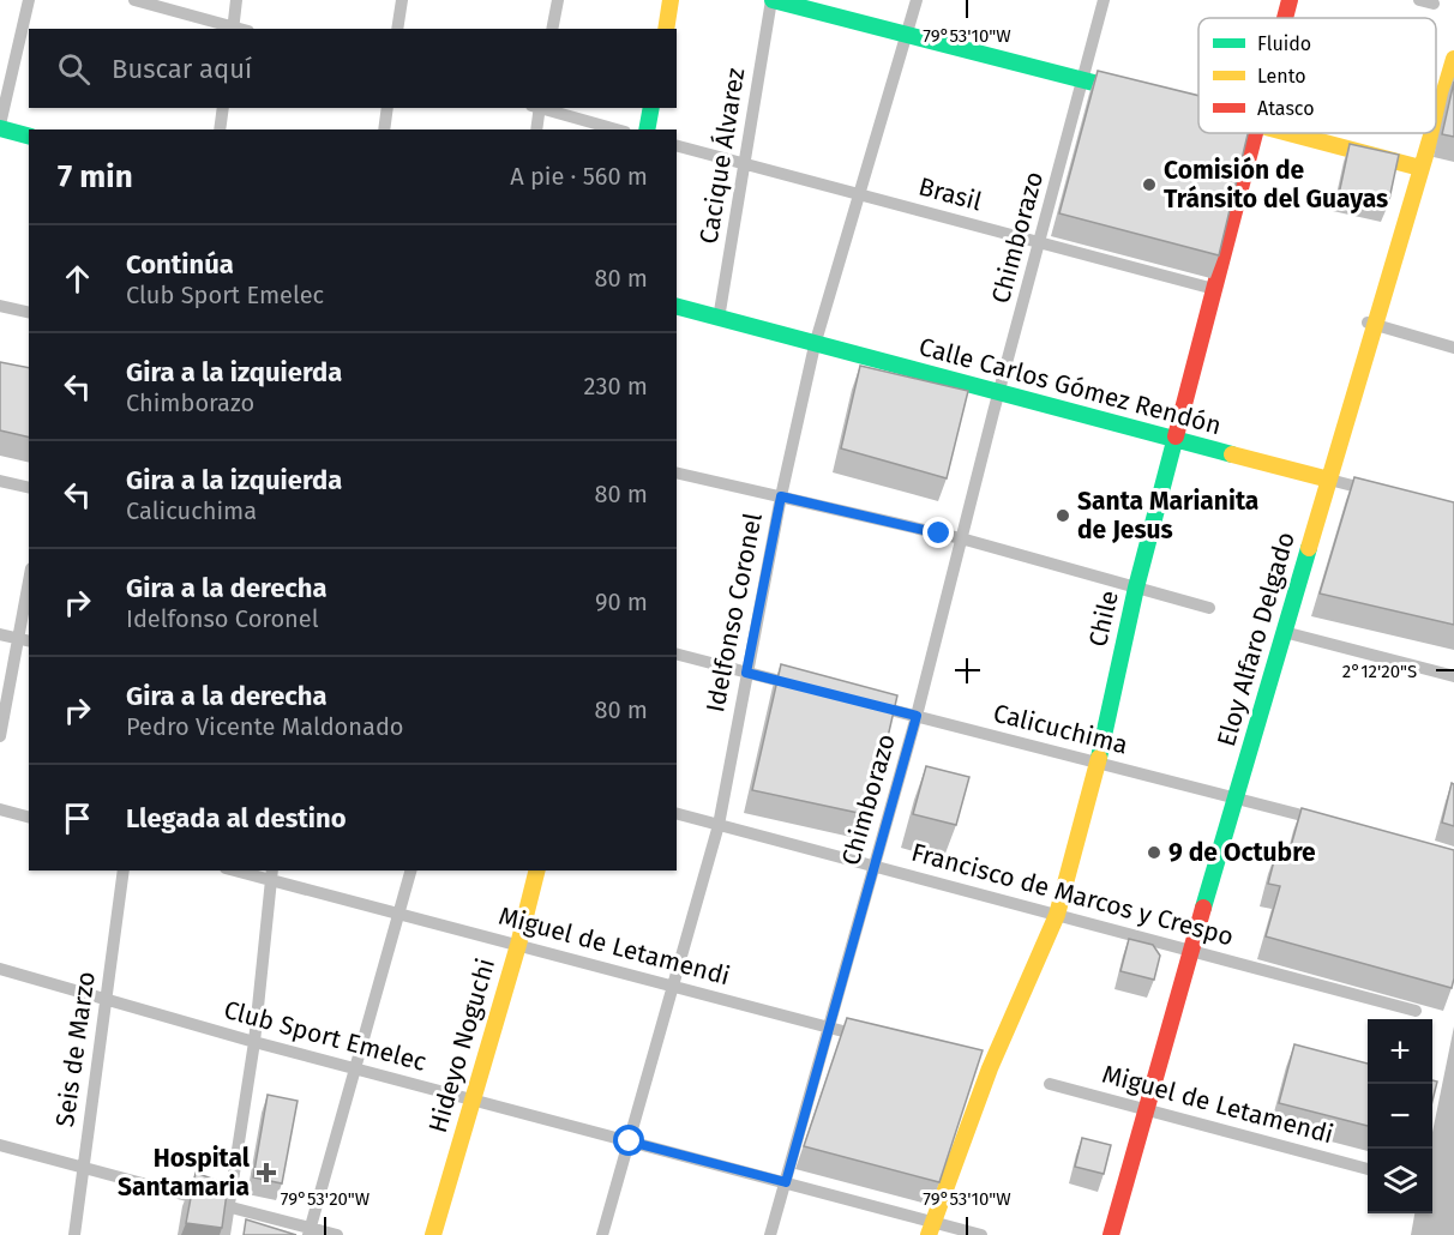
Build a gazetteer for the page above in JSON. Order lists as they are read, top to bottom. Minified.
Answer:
{"streets":{"main road":["Calle Carlos Gómez Rendón","Chile","Eloy Alfaro Delgado","Hideyo Noguchi"],"street":["Cacique Álvarez","Brasil","Chimborazo","Idelfonso Coronel","Calicuchima","Francisco de Marcos y Crespo","Miguel de Letamendi","Club Sport Emelec","Seis de Marzo"]},"crossings":[["Cacique Álvarez","Brasil"],["Cacique Álvarez","Calle Carlos Gómez Rendón"],["Brasil","Chimborazo"],["Brasil","Idelfonso Coronel"],["Brasil","Chile"],["Chimborazo","Calle Carlos Gómez Rendón"],["Chimborazo","Calicuchima"],["Chimborazo","Francisco de Marcos y Crespo"],["Chimborazo","Miguel de Letamendi"],["Chimborazo","Club Sport Emelec"],["Calle Carlos Gómez Rendón","Idelfonso Coronel"],["Calle Carlos Gómez Rendón","Chile"],["Calle Carlos Gómez Rendón","Eloy Alfaro Delgado"],["Idelfonso Coronel","Francisco de Marcos y Crespo"],["Idelfonso Coronel","Miguel de Letamendi"],["Idelfonso Coronel","Club Sport Emelec"],["Chile","Calicuchima"],["Chile","Francisco de Marcos y Crespo"],["Chile","Club Sport Emelec"],["Eloy Alfaro Delgado","Calicuchima"],["Eloy Alfaro Delgado","Francisco de Marcos y Crespo"],["Eloy Alfaro Delgado","Miguel de Letamendi"],["Miguel de Letamendi","Hideyo Noguchi"],["Club Sport Emelec","Hideyo Noguchi"],["Club Sport Emelec","Seis de Marzo"]],"places":{"other":["Comisión de Tránsito del Guayas","Santa Marianita de Jesus","9 de Octubre"],"health":["Hospital Santamaria"]},"legend":["Fluido","Lento","Atasco"],"page":{"search":"Buscar aquí","heading":["7 min","A pie · 560 m"],"list":[["Continúa","Club Sport Emelec","80 m"],["Gira a la izquierda","Chimborazo","230 m"],["Gira a la izquierda","Calicuchima","80 m"],["Gira a la derecha","Idelfonso Coronel","90 m"],["Gira a la derecha","Pedro Vicente Maldonado","80 m"],"Llegada al destino"],"map_buttons":["+","−"]},"coordinates":["79°53'10\"W","2°12'20\"S","79°53'20\"W"]}
